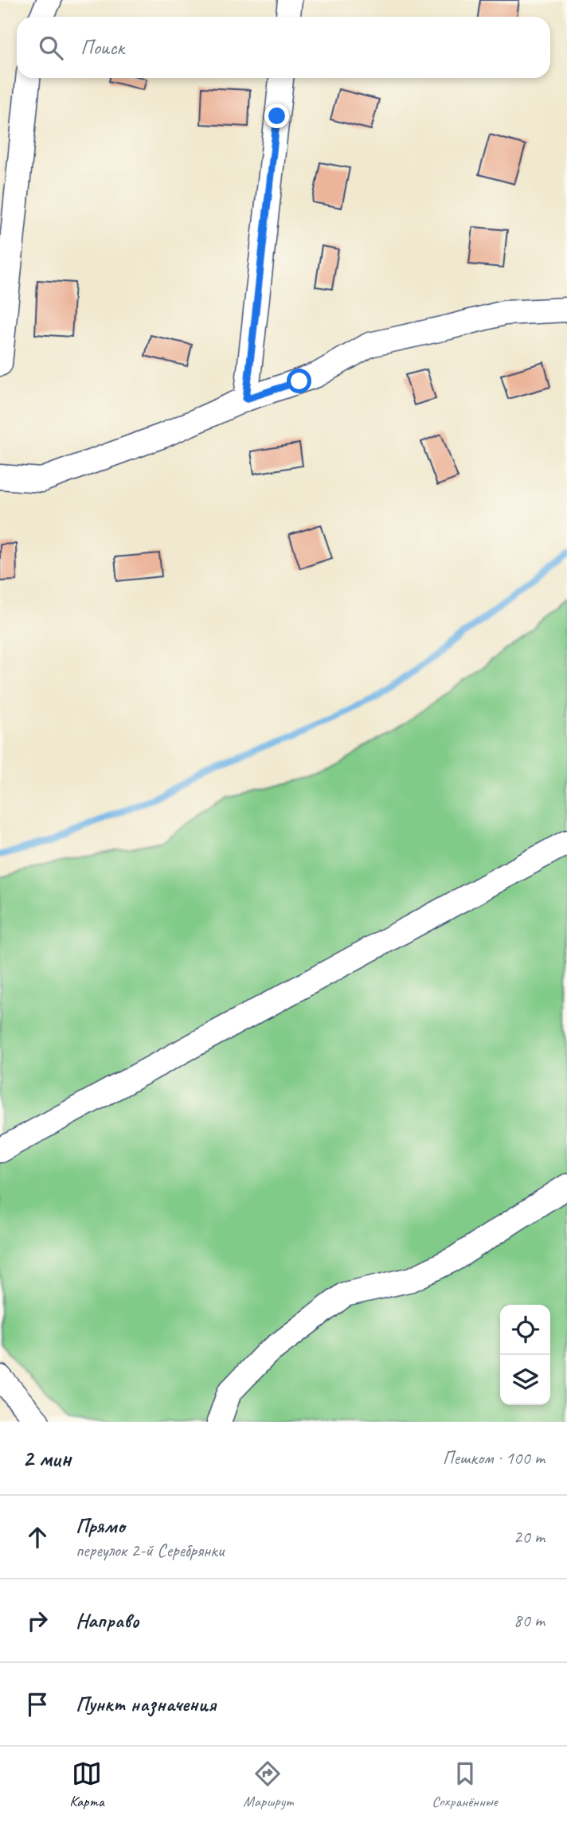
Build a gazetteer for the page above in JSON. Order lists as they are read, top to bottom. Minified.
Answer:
{"page":{"search":"Поиск","heading":["2 мин","Пешком · 100 m"],"list":[["Прямо","переулок 2-й Серебрянки","20 m"],["Направо","80 m"],"Пункт назначения"],"nav":["Карта","Маршрут","Сохранённые"]}}
